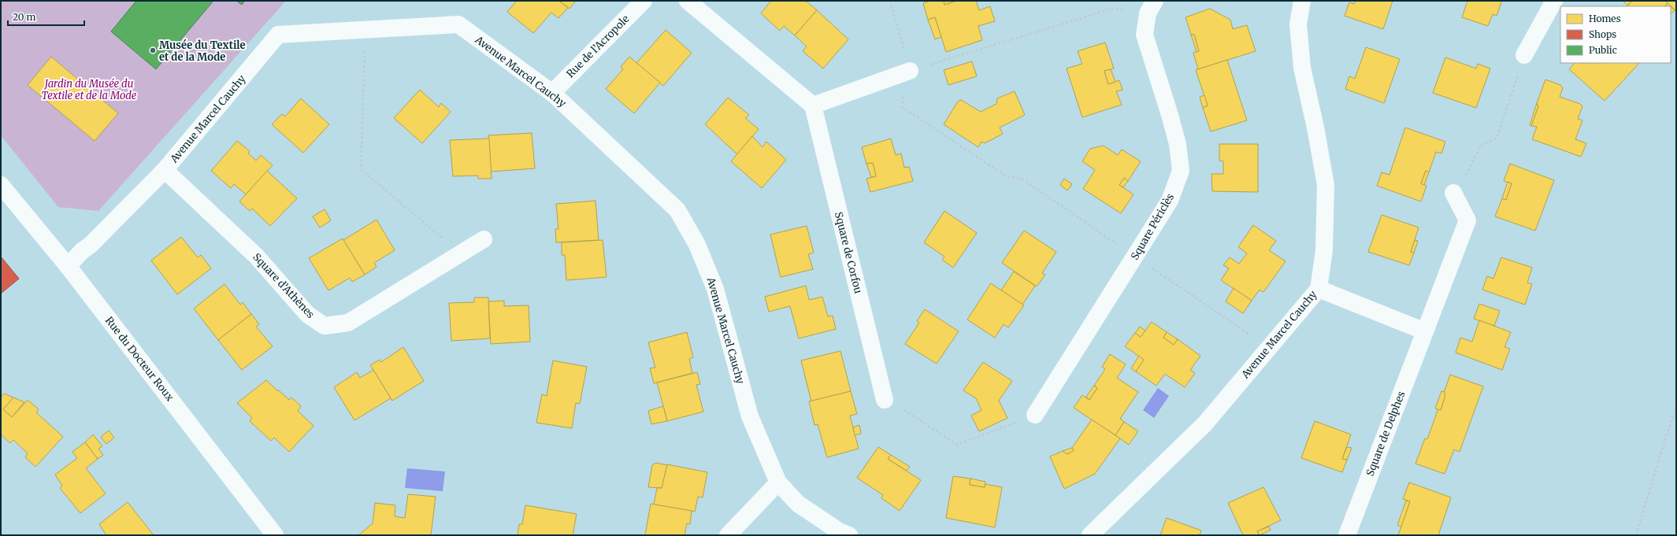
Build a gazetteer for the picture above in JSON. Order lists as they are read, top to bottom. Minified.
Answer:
{"streets":{"street":["Rue de l’Acropole","Avenue Marcel Cauchy","Square Périclès","Square de Corfou","Square d’Athènes","Rue du Docteur Roux","Square de Delphes"]},"crossings":[["Rue de l’Acropole","Avenue Marcel Cauchy"],["Avenue Marcel Cauchy","Square d’Athènes"],["Avenue Marcel Cauchy","Rue du Docteur Roux"]],"parks":["Jardin du Musée du Textile et de la Mode"],"places":["Musée du Textile et de la Mode"],"legend":["Homes","Shops","Public"],"scale_bar":"20 m"}
